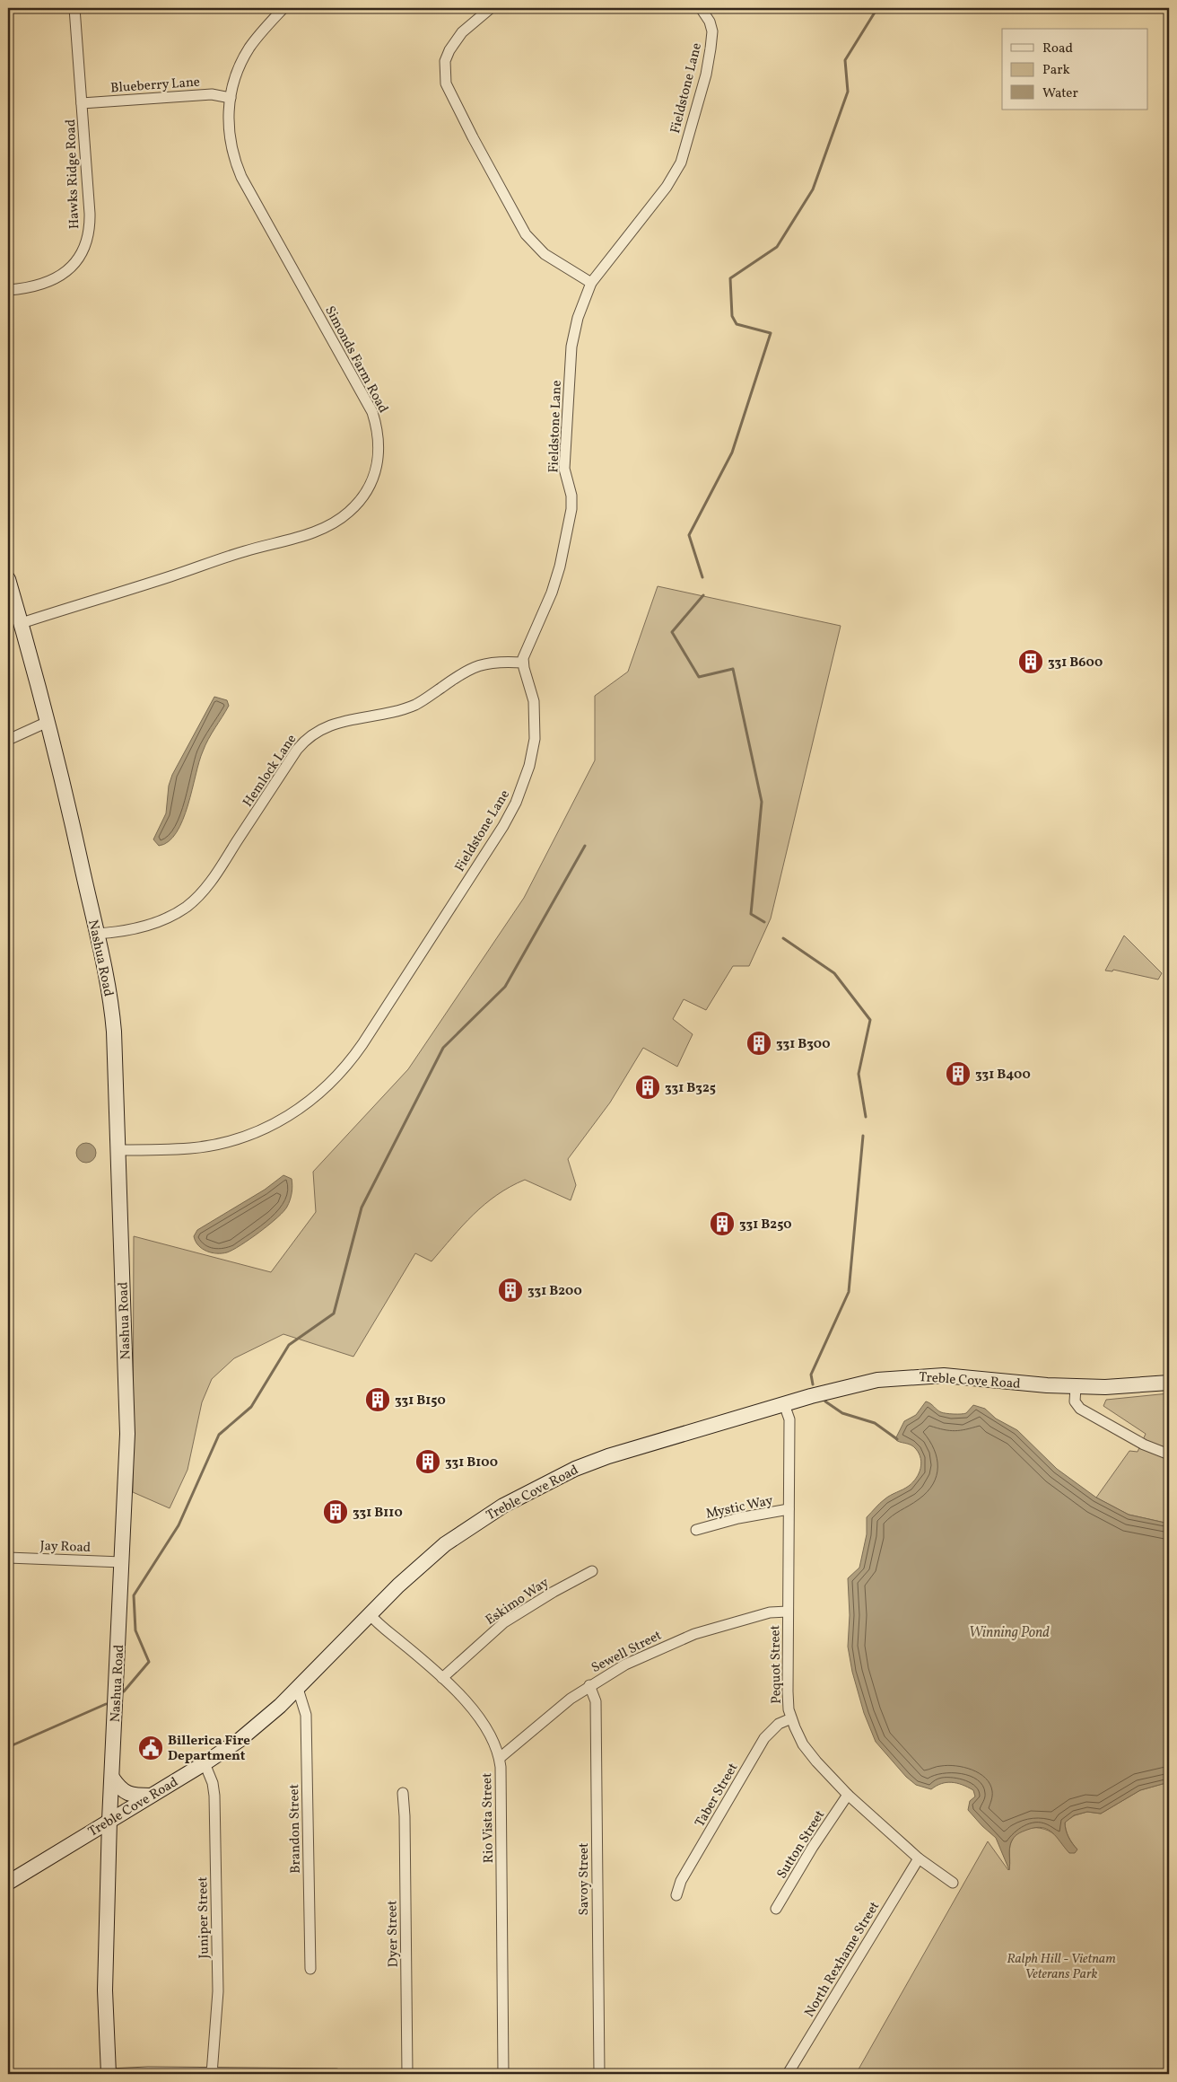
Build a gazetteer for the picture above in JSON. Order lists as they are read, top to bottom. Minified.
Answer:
{"streets":{"main road":["Nashua Road","Treble Cove Road"],"street":["Blueberry Lane","Fieldstone Lane","Hawks Ridge Road","Simonds Farm Road","Hemlock Lane","Mystic Way","Jay Road","Eskimo Way","Sewell Street","Pequot Street","Taber Street","Rio Vista Street","Brandon Street","Sutton Street","Savoy Street","Juniper Street","Dyer Street","North Rexhame Street"]},"crossings":[["Blueberry Lane","Hawks Ridge Road"],["Blueberry Lane","Simonds Farm Road"],["Fieldstone Lane","Hemlock Lane"],["Fieldstone Lane","Nashua Road"],["Simonds Farm Road","Nashua Road"],["Hemlock Lane","Nashua Road"],["Nashua Road","Treble Cove Road"],["Nashua Road","Jay Road"],["Treble Cove Road","Pequot Street"],["Treble Cove Road","Rio Vista Street"],["Treble Cove Road","Brandon Street"],["Treble Cove Road","Juniper Street"],["Mystic Way","Pequot Street"],["Eskimo Way","Rio Vista Street"],["Sewell Street","Pequot Street"],["Sewell Street","Rio Vista Street"],["Sewell Street","Savoy Street"],["Pequot Street","Taber Street"],["Pequot Street","Sutton Street"],["Pequot Street","North Rexhame Street"]],"water":["Winning Pond"],"parks":["Ralph Hill - Vietnam Veterans Park"],"places":{"building":["331 B600","331 B300","331 B400","331 B325","331 B250","331 B200","331 B150","331 B100","331 B110"],"public building":["Billerica Fire Department"]},"legend":["Road","Park","Water"]}
